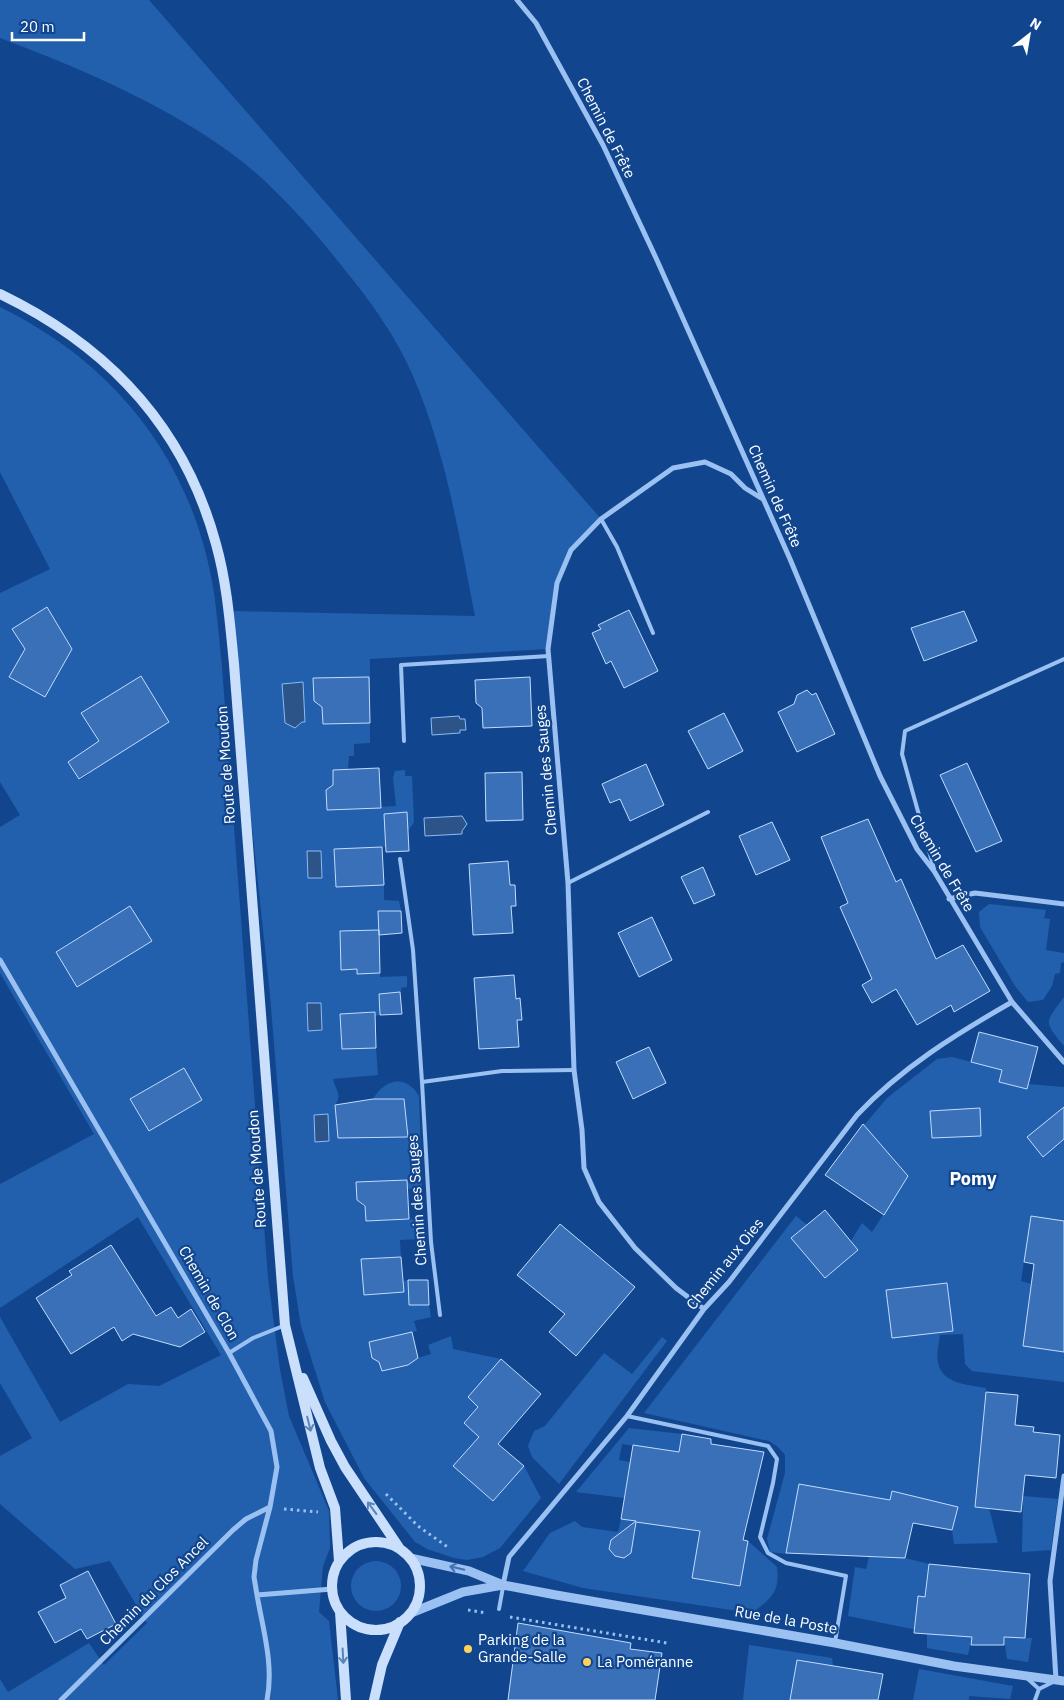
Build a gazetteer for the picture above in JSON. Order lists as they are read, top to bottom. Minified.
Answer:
{"streets":{"main road":["Route de Moudon"],"street":["Chemin de Frête","Chemin des Sauges","Chemin aux Oies","Chemin de Clon","Chemin du Clos Ancel","Rue de la Poste"]},"crossings":[["Chemin de Frête","Chemin des Sauges"],["Chemin de Frête","Chemin aux Oies"],["Route de Moudon","Rue de la Poste"],["Chemin des Sauges","Chemin aux Oies"],["Chemin aux Oies","Rue de la Poste"],["Chemin de Clon","Chemin du Clos Ancel"]],"districts":["Pomy"],"places":["Parking de la Grande-Salle","La Poméranne"],"scale_bar":"20 m","north":"top right"}
